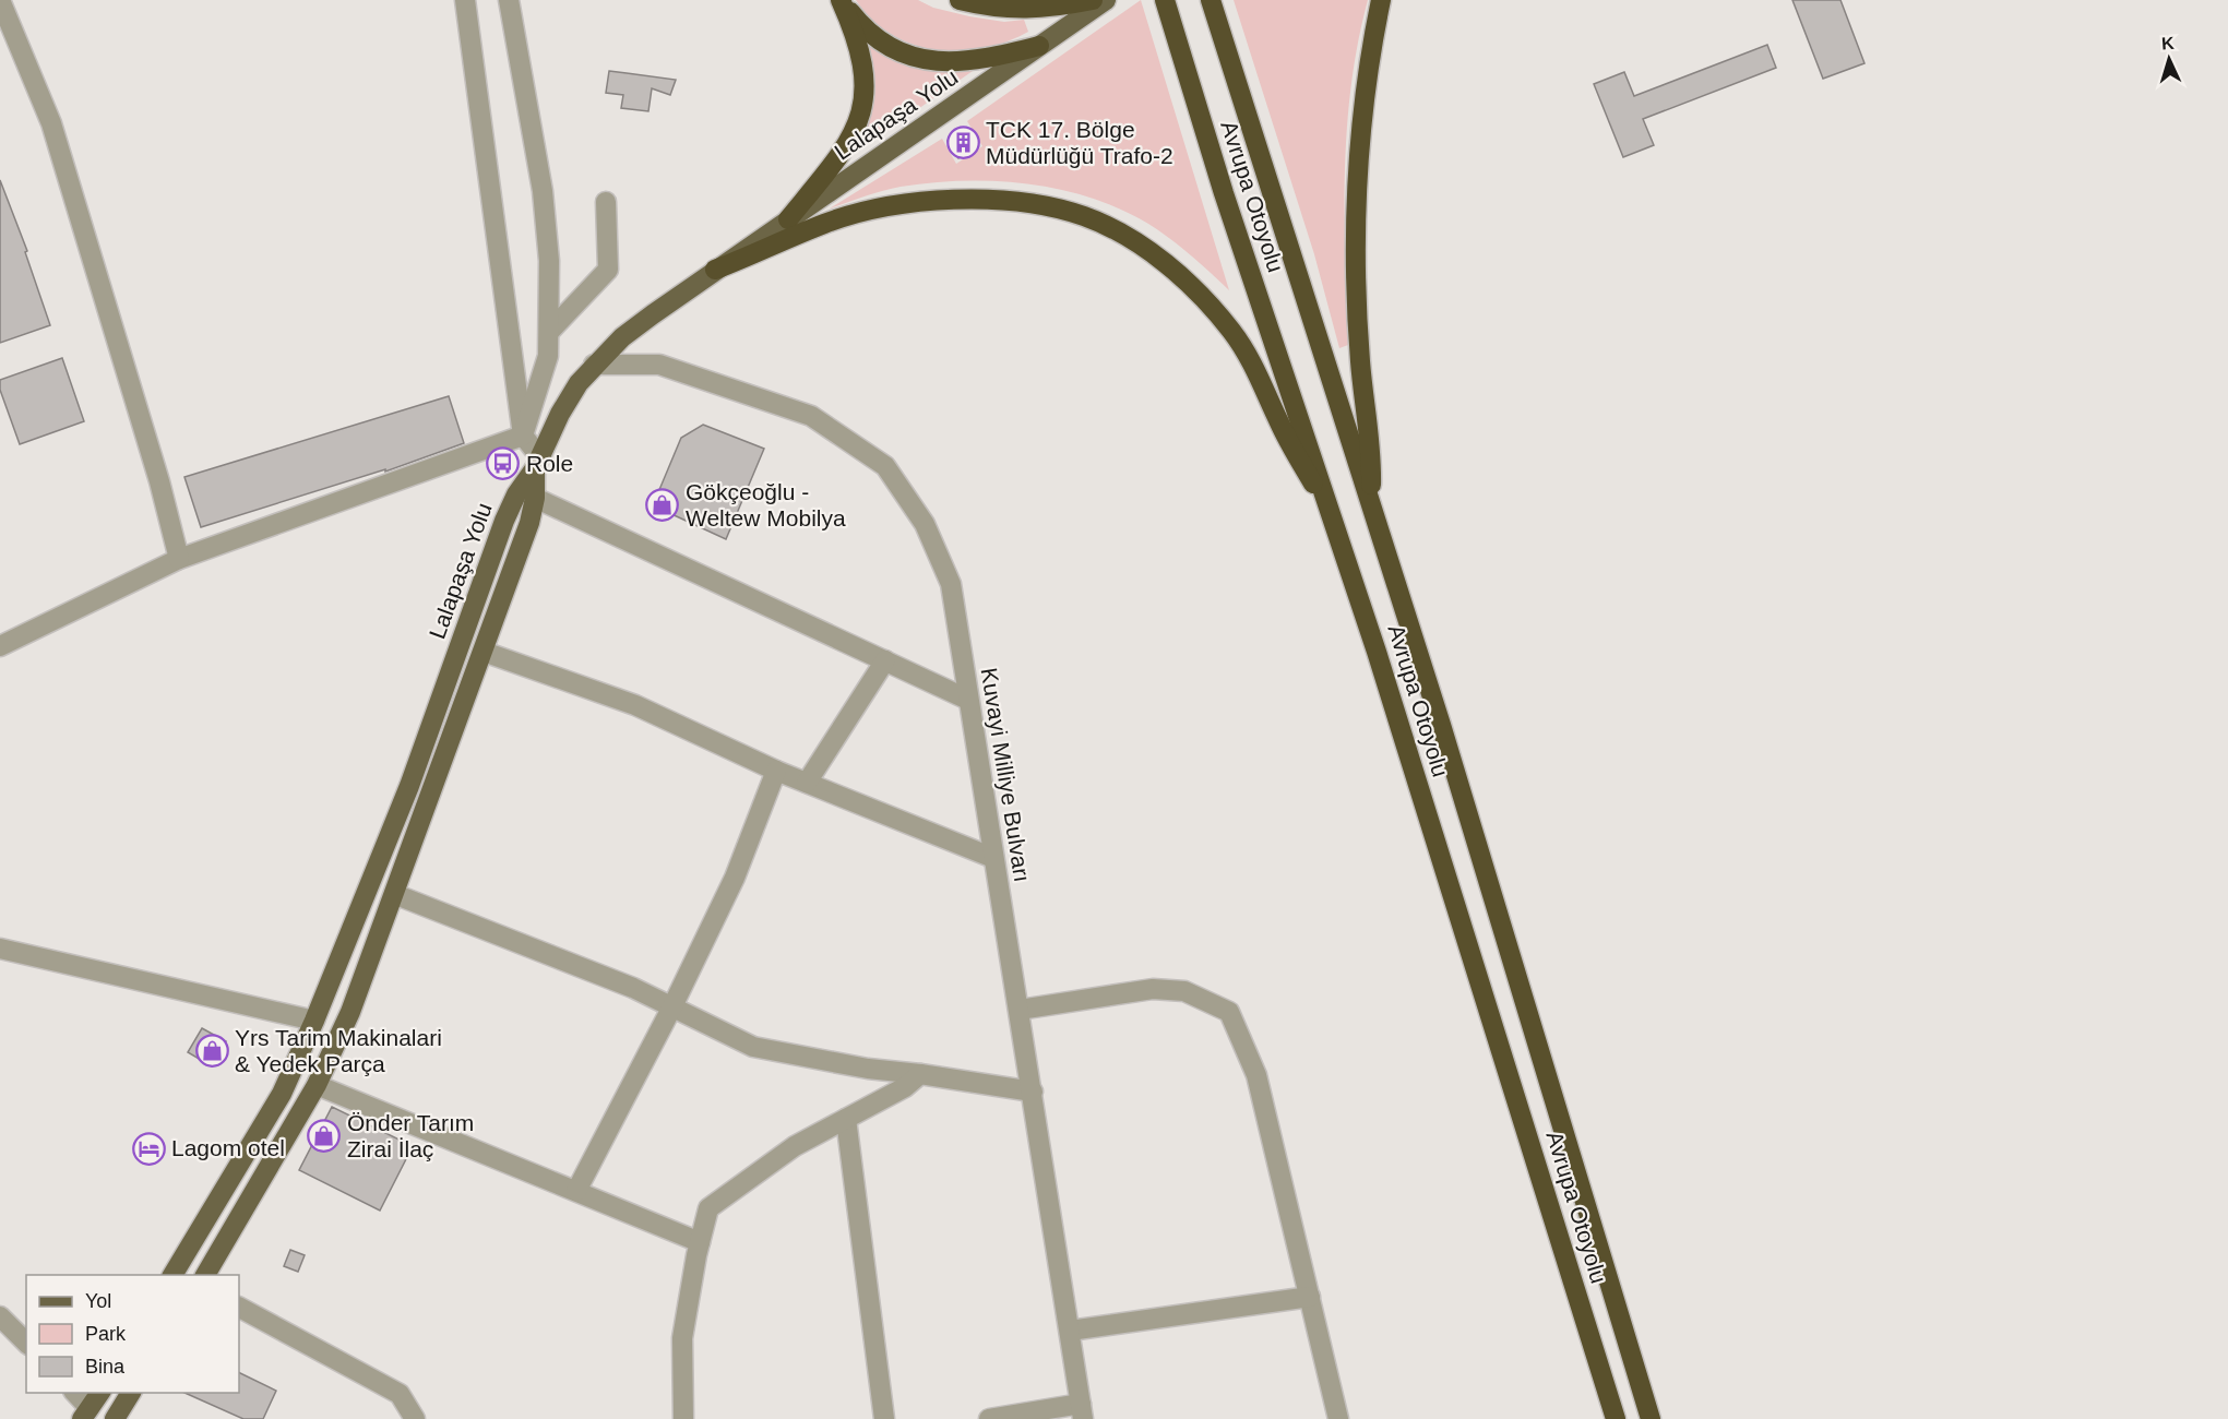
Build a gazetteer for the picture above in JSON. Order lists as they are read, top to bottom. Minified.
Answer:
{"streets":{"highway":["Avrupa Otoyolu"],"main road":["Lalapaşa Yolu"],"street":["Kuvayi Milliye Bulvarı"]},"crossings":[["Lalapaşa Yolu","Kuvayi Milliye Bulvarı"]],"places":{"building":["TCK 17. Bölge Müdürlüğü Trafo-2"],"bus stop":["Role"],"shop":["Gökçeoğlu - Weltew Mobilya","Yrs Tarim Makinalari & Yedek Parça","Önder Tarım Zirai İlaç"],"hotel":["Lagom otel"]},"legend":["Yol","Park","Bina"],"north":"top"}
